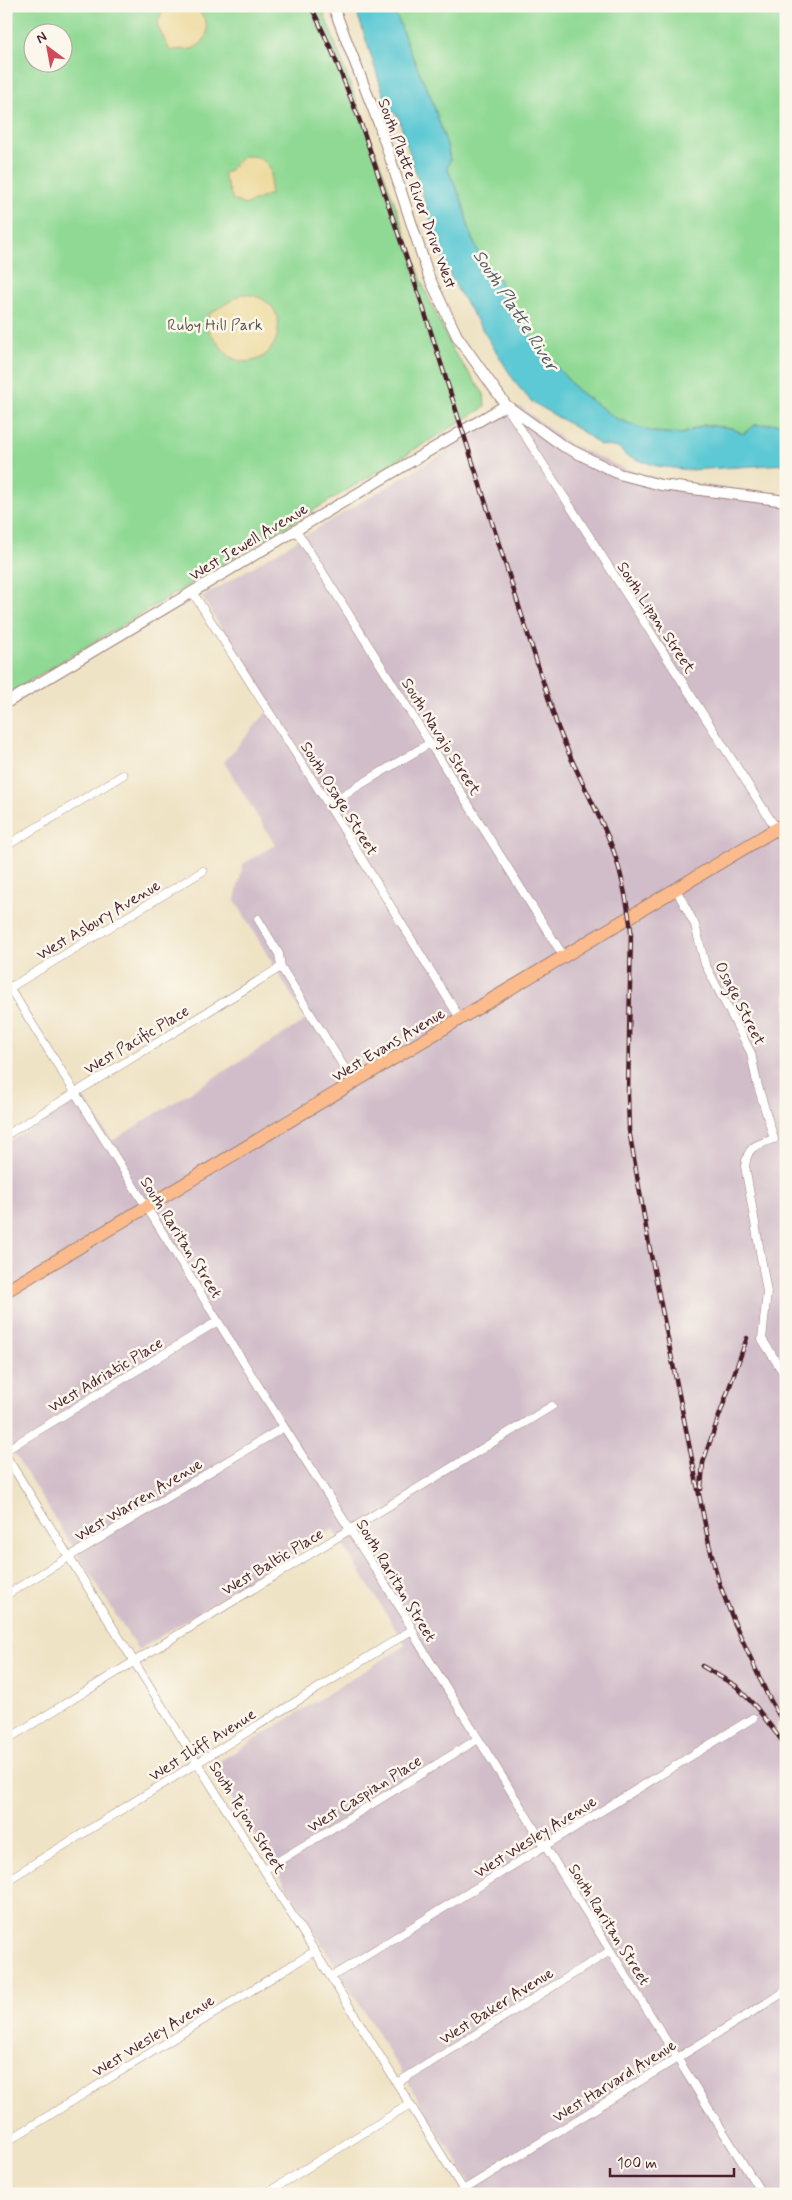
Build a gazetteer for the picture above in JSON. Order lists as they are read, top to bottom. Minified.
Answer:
{"streets":{"main road":["West Evans Avenue"],"street":["South Platte River Drive West","West Jewell Avenue","South Lipan Street","South Navajo Street","South Osage Street","West Asbury Avenue","Osage Street","West Pacific Place","South Raritan Street","West Adriatic Place","West Warren Avenue","West Baltic Place","West Iliff Avenue","West Caspian Place","South Tejon Street","West Wesley Avenue","West Baker Avenue","West Harvard Avenue"]},"crossings":[["South Platte River Drive West","West Jewell Avenue"],["South Platte River Drive West","South Lipan Street"],["West Jewell Avenue","South Lipan Street"],["West Jewell Avenue","South Navajo Street"],["West Jewell Avenue","South Osage Street"],["South Lipan Street","West Evans Avenue"],["South Navajo Street","West Evans Avenue"],["South Osage Street","West Evans Avenue"],["West Asbury Avenue","South Raritan Street"],["Osage Street","West Evans Avenue"],["West Pacific Place","South Raritan Street"],["West Evans Avenue","South Raritan Street"],["South Raritan Street","West Adriatic Place"],["South Raritan Street","West Warren Avenue"],["South Raritan Street","West Baltic Place"],["South Raritan Street","West Iliff Avenue"],["South Raritan Street","West Caspian Place"],["South Raritan Street","West Wesley Avenue"],["South Raritan Street","West Baker Avenue"],["South Raritan Street","West Harvard Avenue"],["West Warren Avenue","South Tejon Street"],["West Baltic Place","South Tejon Street"],["West Iliff Avenue","South Tejon Street"],["West Caspian Place","South Tejon Street"],["South Tejon Street","West Wesley Avenue"],["South Tejon Street","West Baker Avenue"],["South Tejon Street","West Harvard Avenue"]],"water":["South Platte River"],"parks":["Ruby Hill Park"],"scale_bar":"100 m","north":"top left"}
